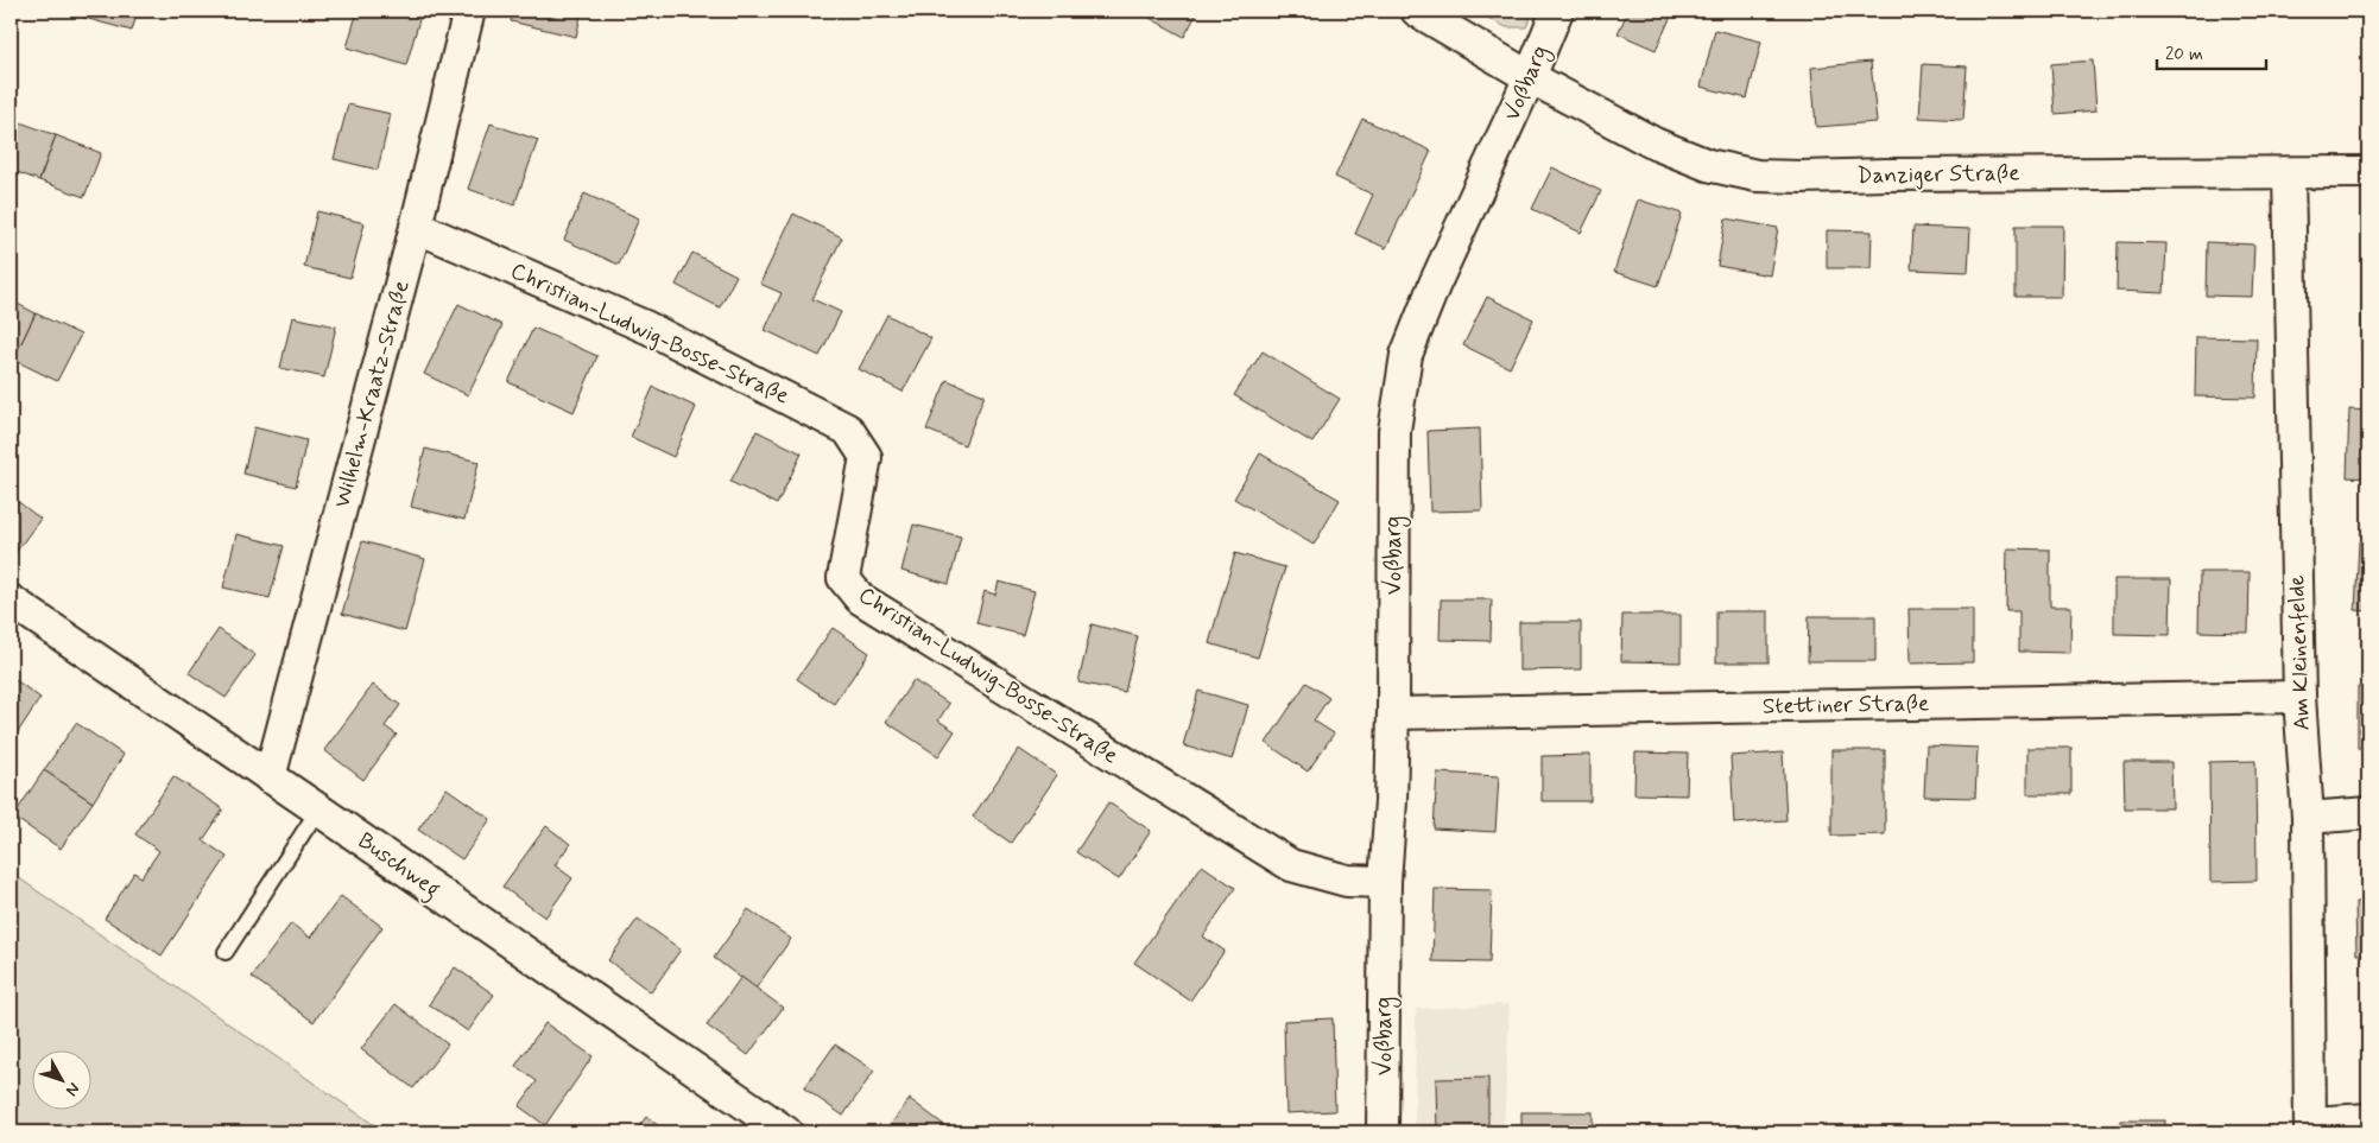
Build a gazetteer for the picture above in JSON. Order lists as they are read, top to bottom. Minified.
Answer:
{"streets":{"street":["Voßbarg","Danziger Straße","Christian-Ludwig-Bosse-Straße","Wilhelm-Kraatz-Straße","Am Kleinenfelde","Stettiner Straße","Buschweg"]},"crossings":[["Voßbarg","Danziger Straße"],["Voßbarg","Christian-Ludwig-Bosse-Straße"],["Voßbarg","Stettiner Straße"],["Danziger Straße","Am Kleinenfelde"],["Christian-Ludwig-Bosse-Straße","Wilhelm-Kraatz-Straße"],["Wilhelm-Kraatz-Straße","Buschweg"],["Am Kleinenfelde","Stettiner Straße"]],"scale_bar":"20 m","north":"bottom right"}
